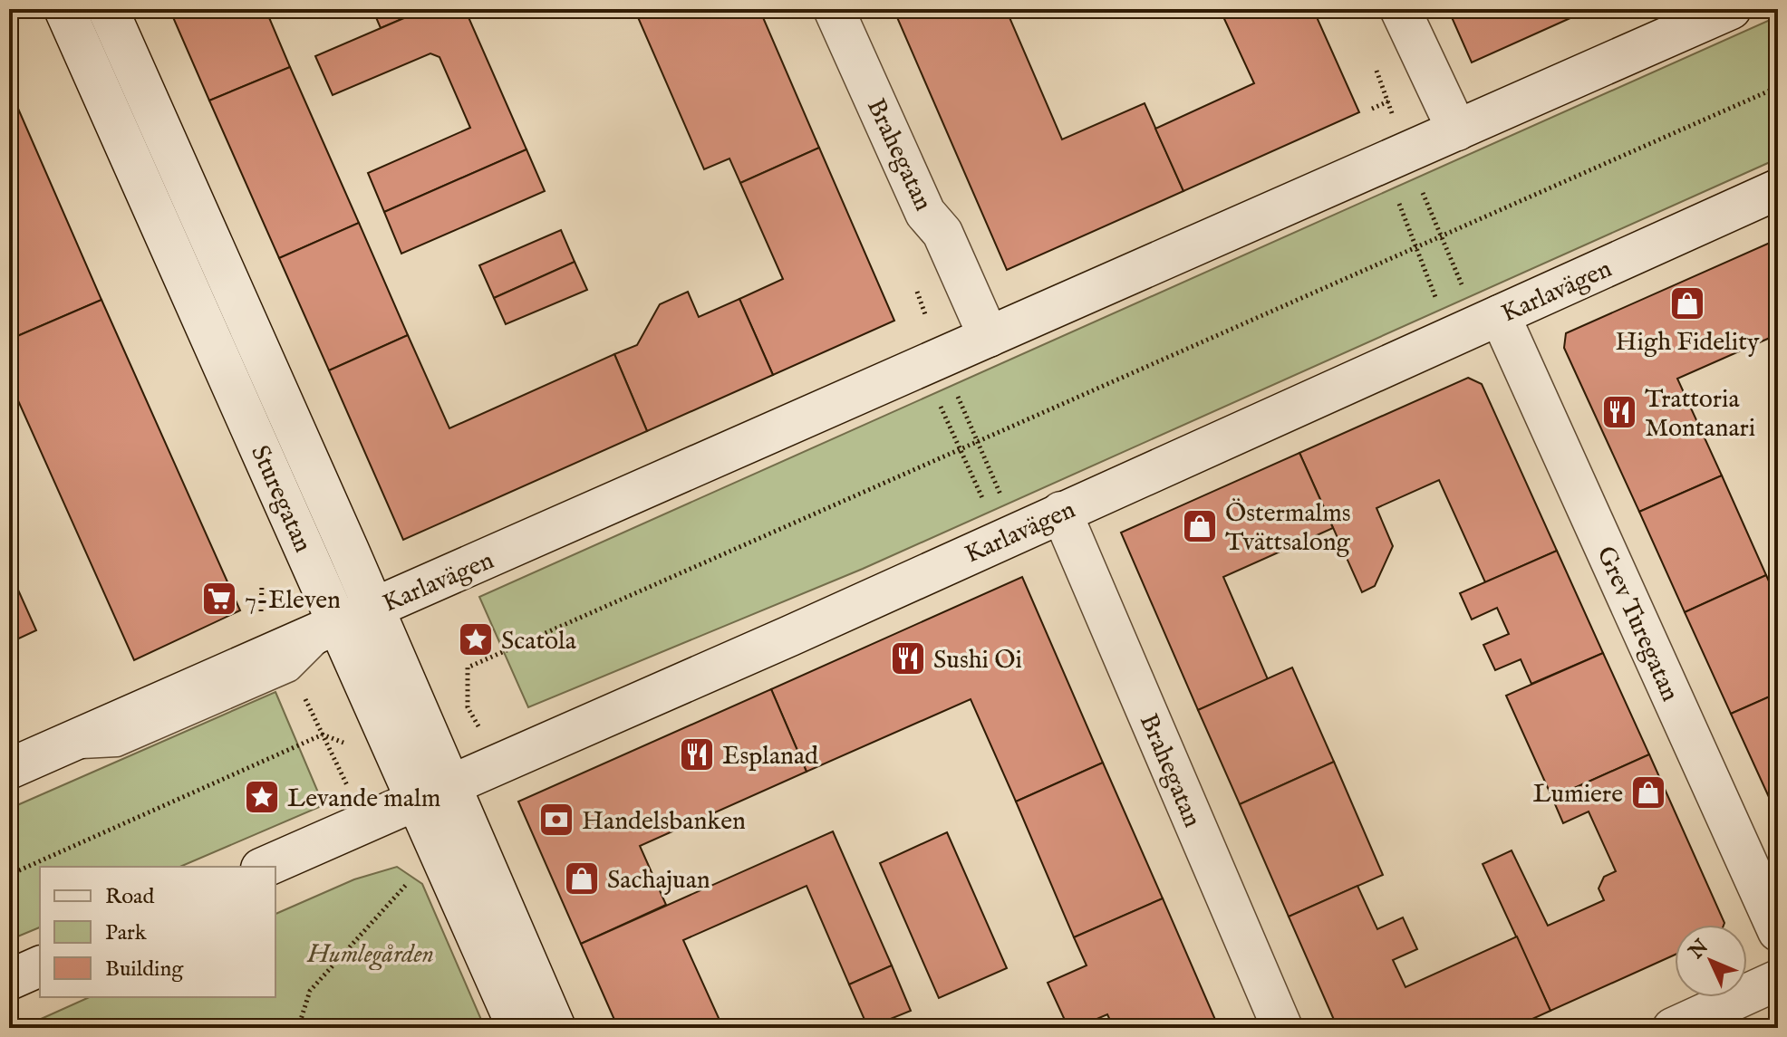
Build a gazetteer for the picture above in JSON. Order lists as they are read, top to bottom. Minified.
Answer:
{"streets":{"street":["Brahegatan","Karlavägen","Sturegatan","Grev Turegatan"]},"crossings":[["Brahegatan","Karlavägen"],["Karlavägen","Sturegatan"],["Karlavägen","Grev Turegatan"]],"parks":["Humlegården"],"places":{"shop":["High Fidelity","Östermalms Tvättsalong","Lumiere","Sachajuan"],"restaurant":["Trattoria Montanari","Sushi Oi","Esplanad"],"supermarket":["7-Eleven"],"place":["Scatola","Levande malm"],"bank":["Handelsbanken"]},"legend":["Road","Park","Building"],"north":"top left"}
